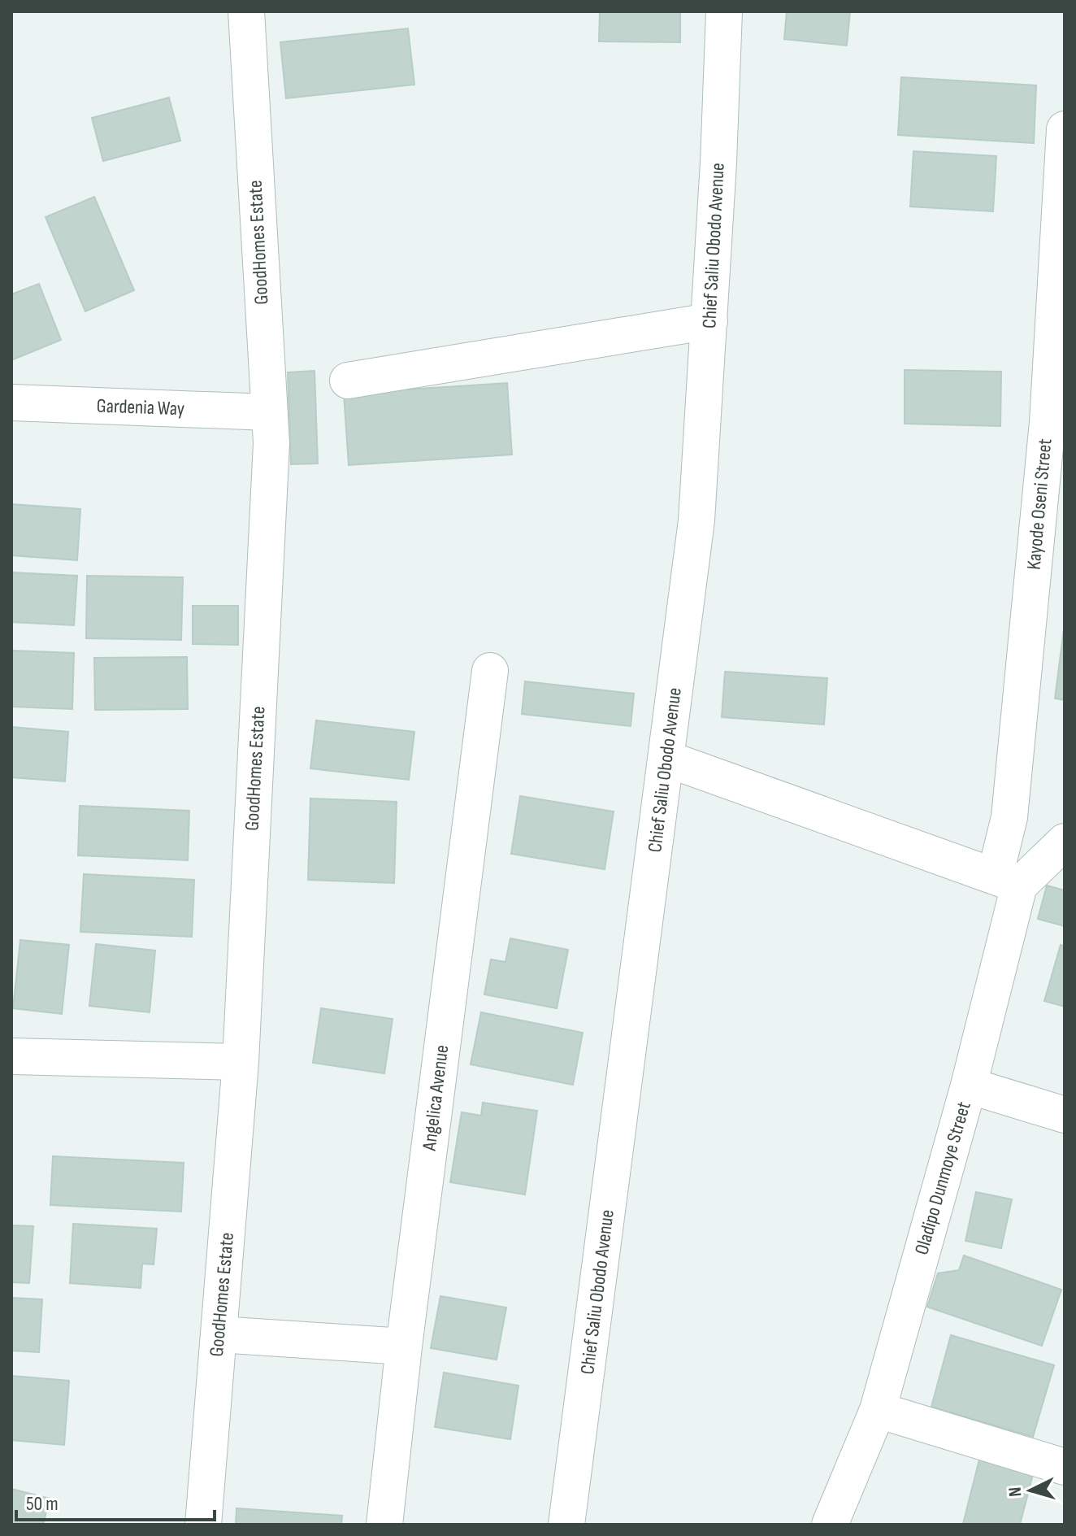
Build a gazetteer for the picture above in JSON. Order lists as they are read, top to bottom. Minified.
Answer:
{"streets":{"street":["GoodHomes Estate","Chief Saliu Obodo Avenue","Gardenia Way","Kayode Oseni Street","Angelica Avenue","Oladipo Dunmoye Street"]},"crossings":[["GoodHomes Estate","Gardenia Way"],["Kayode Oseni Street","Oladipo Dunmoye Street"]],"scale_bar":"50 m","north":"left"}
